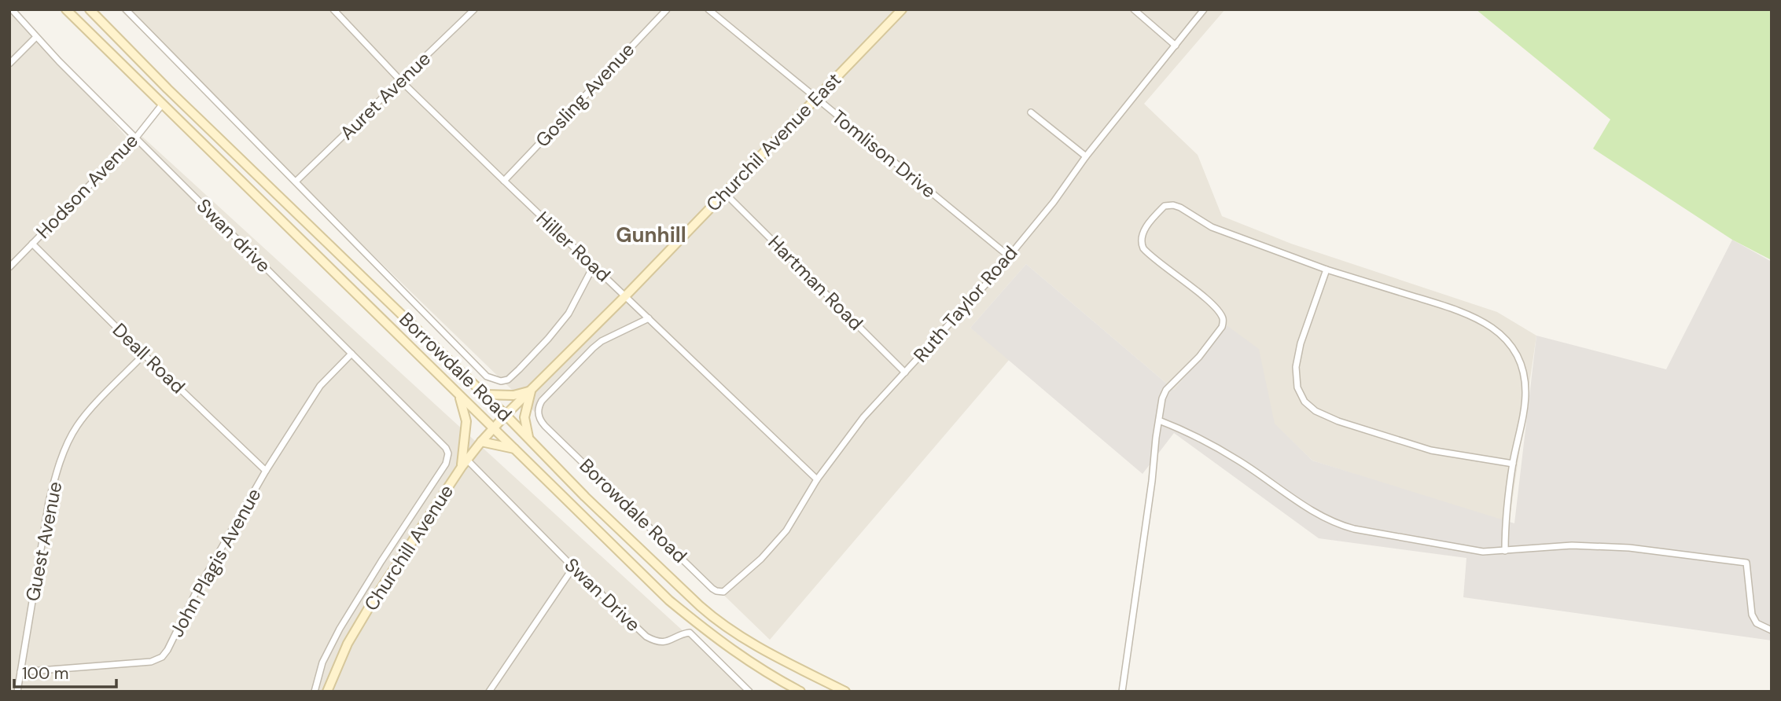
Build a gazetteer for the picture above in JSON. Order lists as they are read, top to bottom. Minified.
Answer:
{"streets":{"main road":["Churchil Avenue East","Borrowdale Road","Churchill Avenue"],"street":["Gosling Avenue","Auret Avenue","Tomlison Drive","Hodson Avenue","Swan drive","Hiller Road","Hartman Road","Ruth Taylor Road","Deall Road","Borowdale Road","Guest Avenue","John Plagis Avenue","Swan Drive"]},"crossings":[["Gosling Avenue","Hiller Road"],["Auret Avenue","Hiller Road"],["Churchil Avenue East","Tomlison Drive"],["Churchil Avenue East","Hiller Road"],["Churchil Avenue East","Hartman Road"],["Churchil Avenue East","Borrowdale Road"],["Churchil Avenue East","Churchill Avenue"],["Tomlison Drive","Ruth Taylor Road"],["Hodson Avenue","Swan drive"],["Hodson Avenue","Deall Road"],["Hodson Avenue","Borrowdale Road"],["Swan drive","John Plagis Avenue"],["Hiller Road","Ruth Taylor Road"],["Hiller Road","Borowdale Road"],["Hartman Road","Ruth Taylor Road"],["Ruth Taylor Road","Borowdale Road"],["Deall Road","Guest Avenue"],["Deall Road","John Plagis Avenue"],["Borrowdale Road","Churchill Avenue"],["Guest Avenue","John Plagis Avenue"],["Churchill Avenue","Swan Drive"]],"districts":["Gunhill"],"scale_bar":"100 m"}
